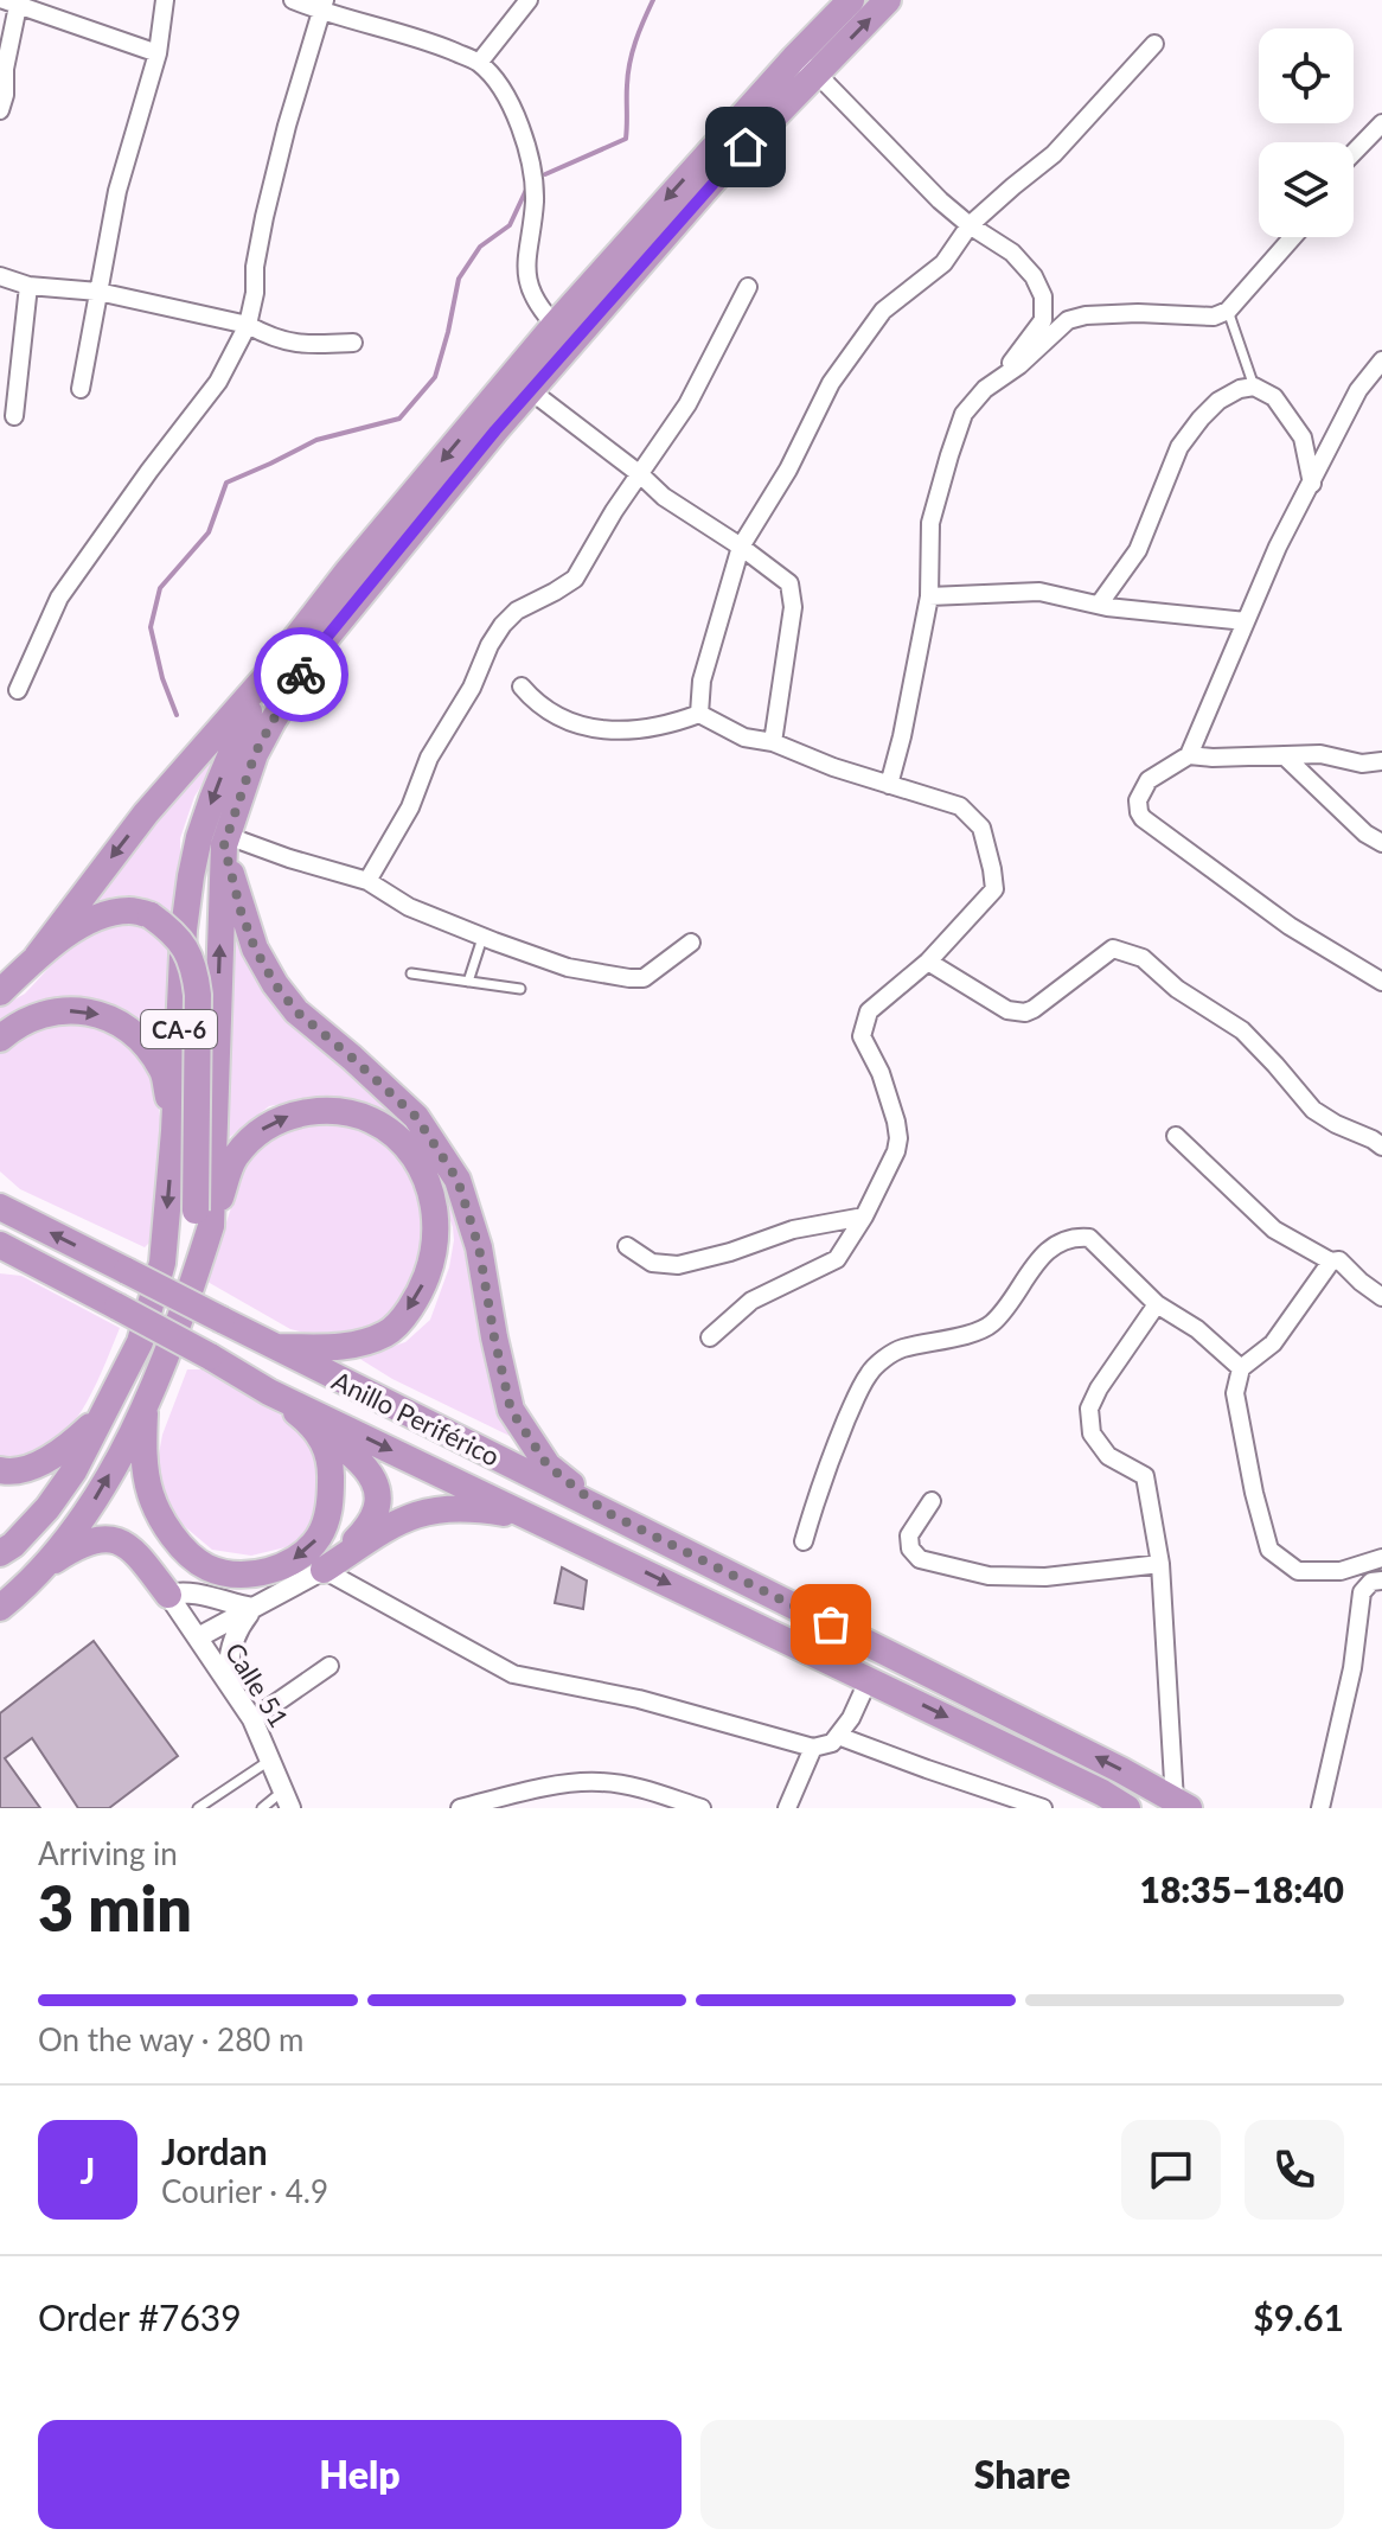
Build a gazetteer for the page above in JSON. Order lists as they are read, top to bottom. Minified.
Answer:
{"streets":{"highway":["CA-6","Anillo Periférico"],"street":["Calle 51"]},"page":{"heading":["3 min","Arriving in","18:35–18:40"],"panel":["Jordan","Courier · 4.9","Order #7639","$9.61"],"bar":"On the way · 280 m","round":"J","buttons":["Help","Share"]}}
